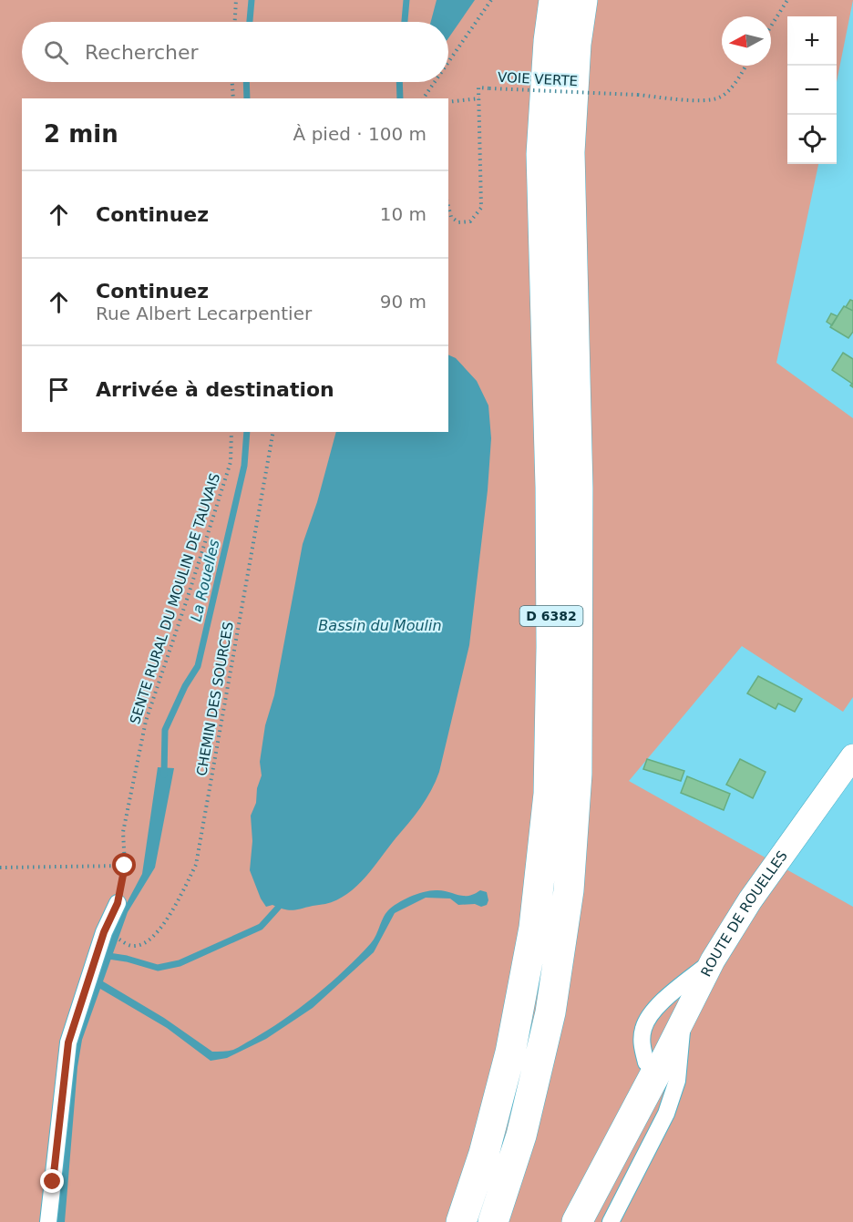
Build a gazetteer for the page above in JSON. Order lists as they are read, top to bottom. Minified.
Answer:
{"streets":{"highway":["D 6382"],"street":["ROUTE DE ROUELLES"],"path":["VOIE VERTE","SENTE RURAL DU MOULIN DE TAUVAIS","CHEMIN DES SOURCES"]},"water":["La Rouelles","Bassin du Moulin"],"north":"left","page":{"map_buttons":["+","−"],"search":"Rechercher","heading":["2 min","À pied · 100 m"],"list":[["Continuez","10 m"],["Continuez","Rue Albert Lecarpentier","90 m"],"Arrivée à destination"]}}
